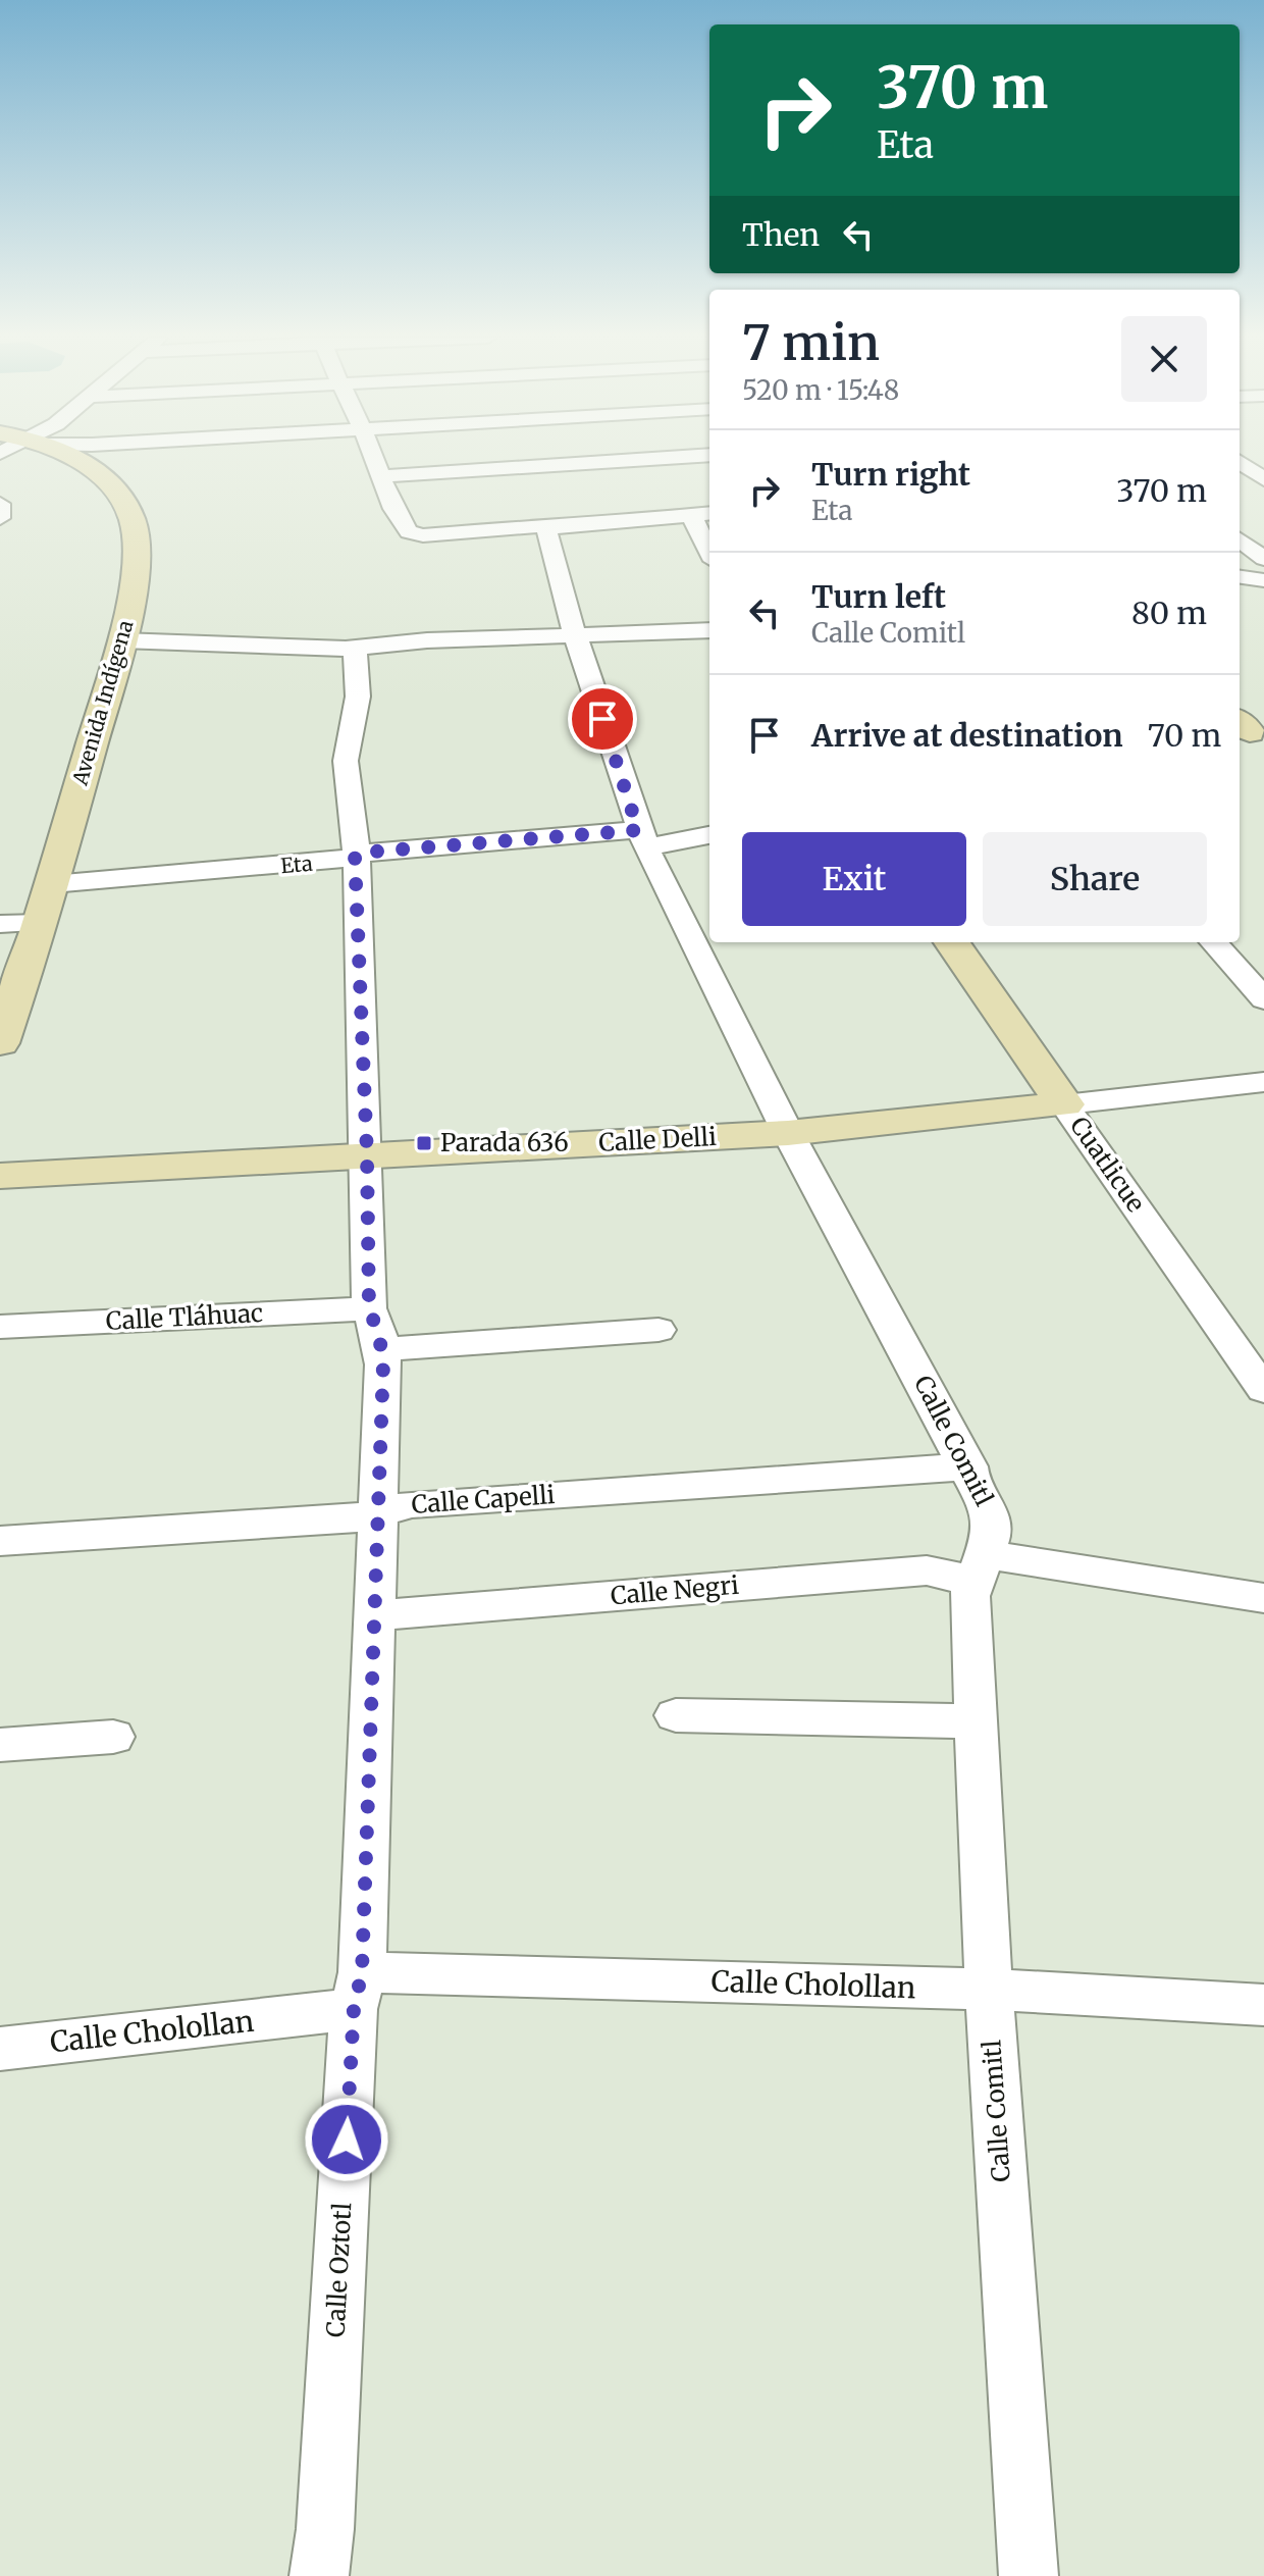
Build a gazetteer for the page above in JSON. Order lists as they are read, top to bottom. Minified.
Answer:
{"streets":{"street":["Avenida Indígena","Eta","Calle Delli","Cuatlicue","Calle Tláhuac","Calle Comitl","Calle Capelli","Calle Negri","Calle Cholollan","Calle Oztotl"]},"crossings":[["Avenida Indígena","Eta"],["Eta","Calle Comitl"],["Eta","Calle Oztotl"],["Calle Delli","Cuatlicue"],["Calle Delli","Calle Comitl"],["Calle Delli","Calle Oztotl"],["Calle Tláhuac","Calle Oztotl"],["Calle Comitl","Calle Capelli"],["Calle Comitl","Calle Negri"],["Calle Comitl","Calle Cholollan"],["Calle Capelli","Calle Oztotl"],["Calle Negri","Calle Oztotl"],["Calle Cholollan","Calle Oztotl"]],"places":{"transit":["Parada 636"]},"page":{"turn":["370 m","Eta"],"then":"Then","heading":["7 min","520 m · 15:48"],"list":[{"name":"Turn right","note":"Eta","value":"370 m"},{"name":"Turn left","note":"Calle Comitl","value":"80 m"},{"name":"Arrive at destination","value":"70 m"}],"buttons":["Exit","Share"]}}
